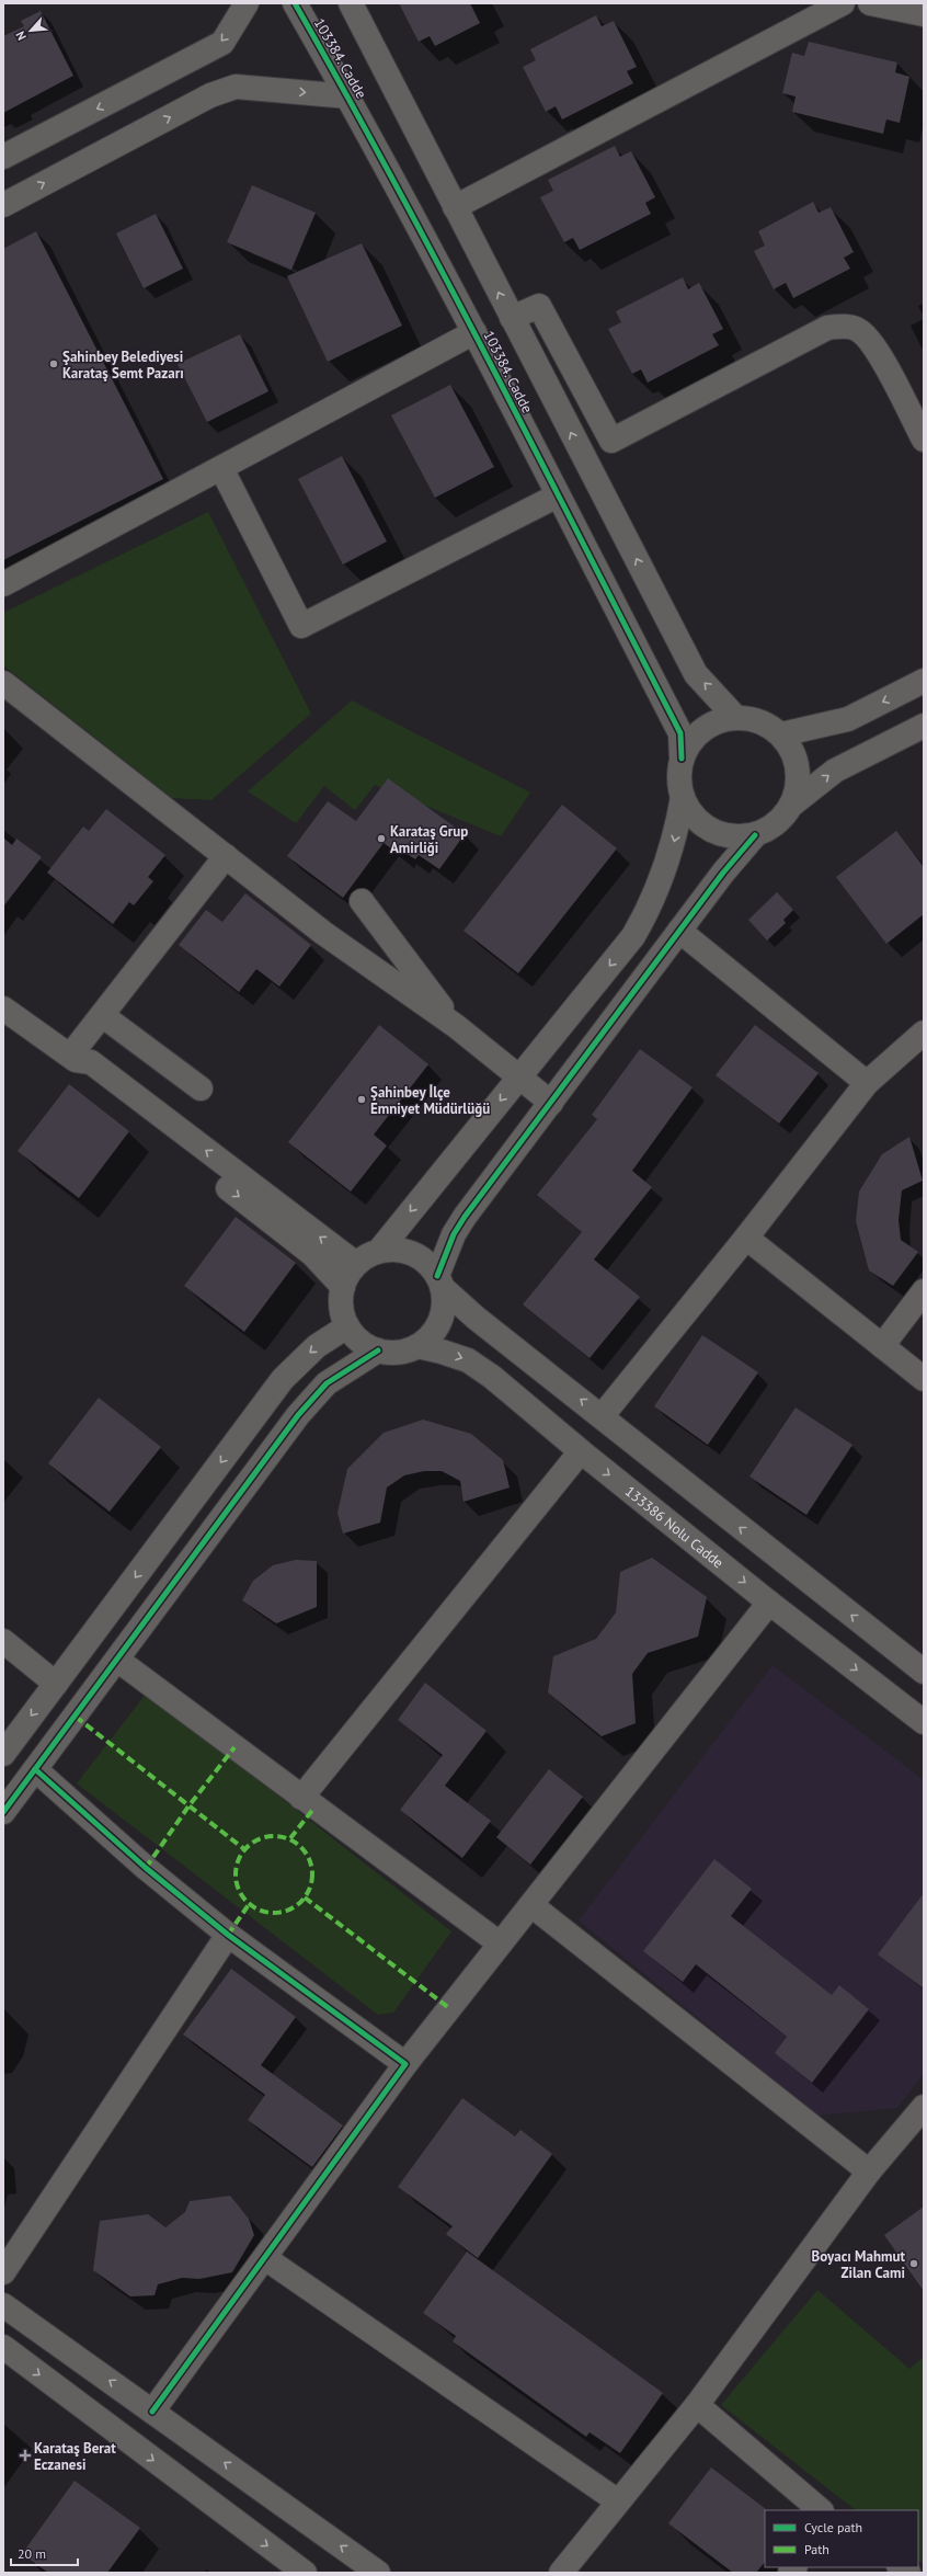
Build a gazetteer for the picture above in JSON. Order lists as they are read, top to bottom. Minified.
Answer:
{"streets":{"street":["103384. Cadde","133386 Nolu Cadde"]},"places":{"other":["Şahinbey Belediyesi Karataş Semt Pazarı","Karataş Grup Amirliği","Şahinbey İlçe Emniyet Müdürlüğü","Boyacı Mahmut Zilan Cami"],"health":["Karataş Berat Eczanesi"]},"legend":["Cycle path","Path"],"scale_bar":"20 m","north":"bottom left"}
